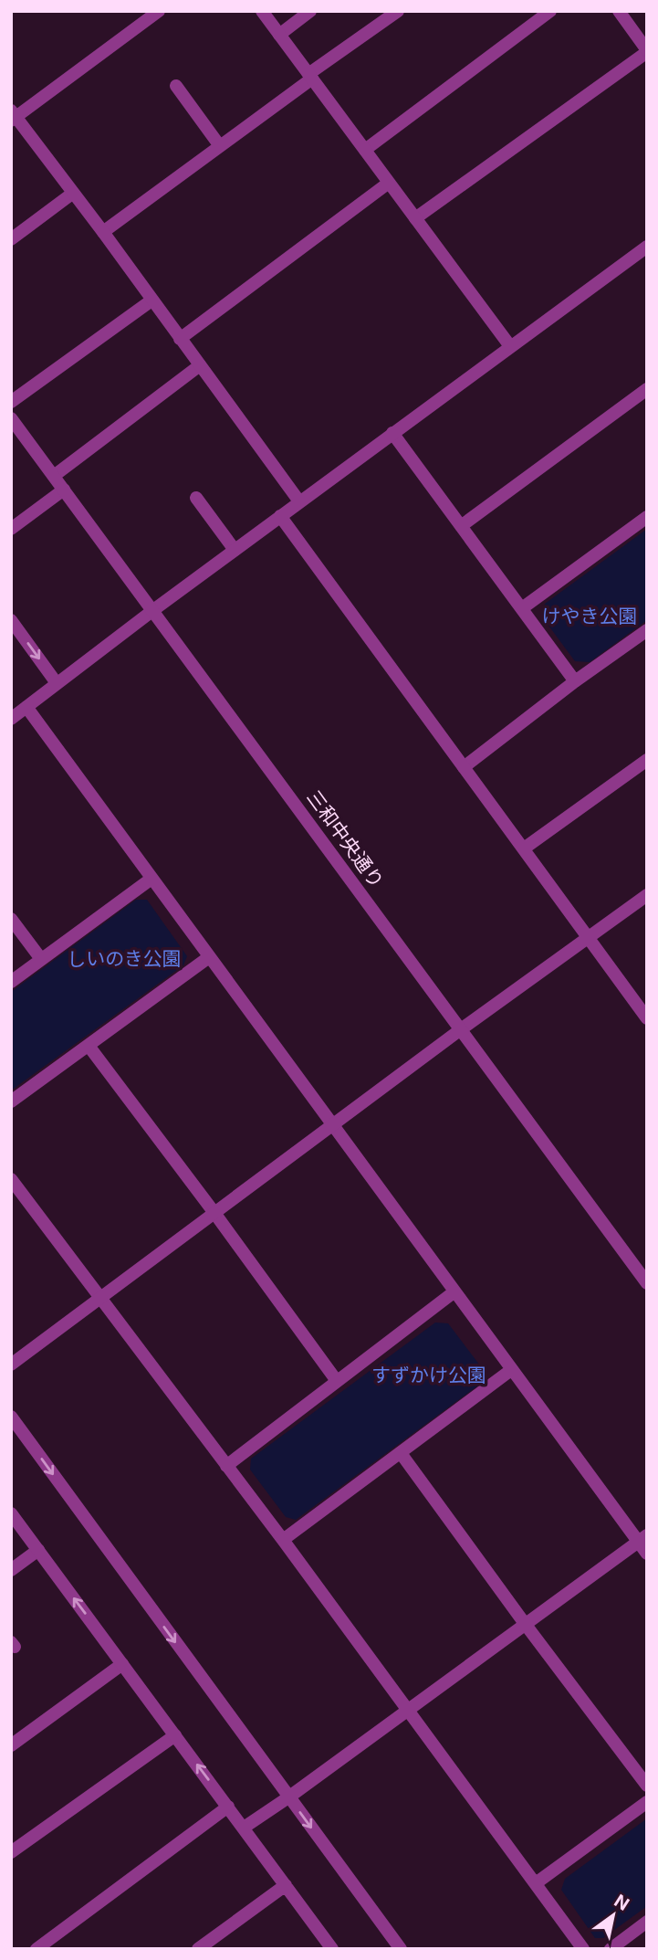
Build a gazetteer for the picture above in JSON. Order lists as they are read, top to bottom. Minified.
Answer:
{"streets":{"street":["三和中央通り"]},"parks":["けやき公園","しいのき公園","すずかけ公園"],"north":"top right"}
